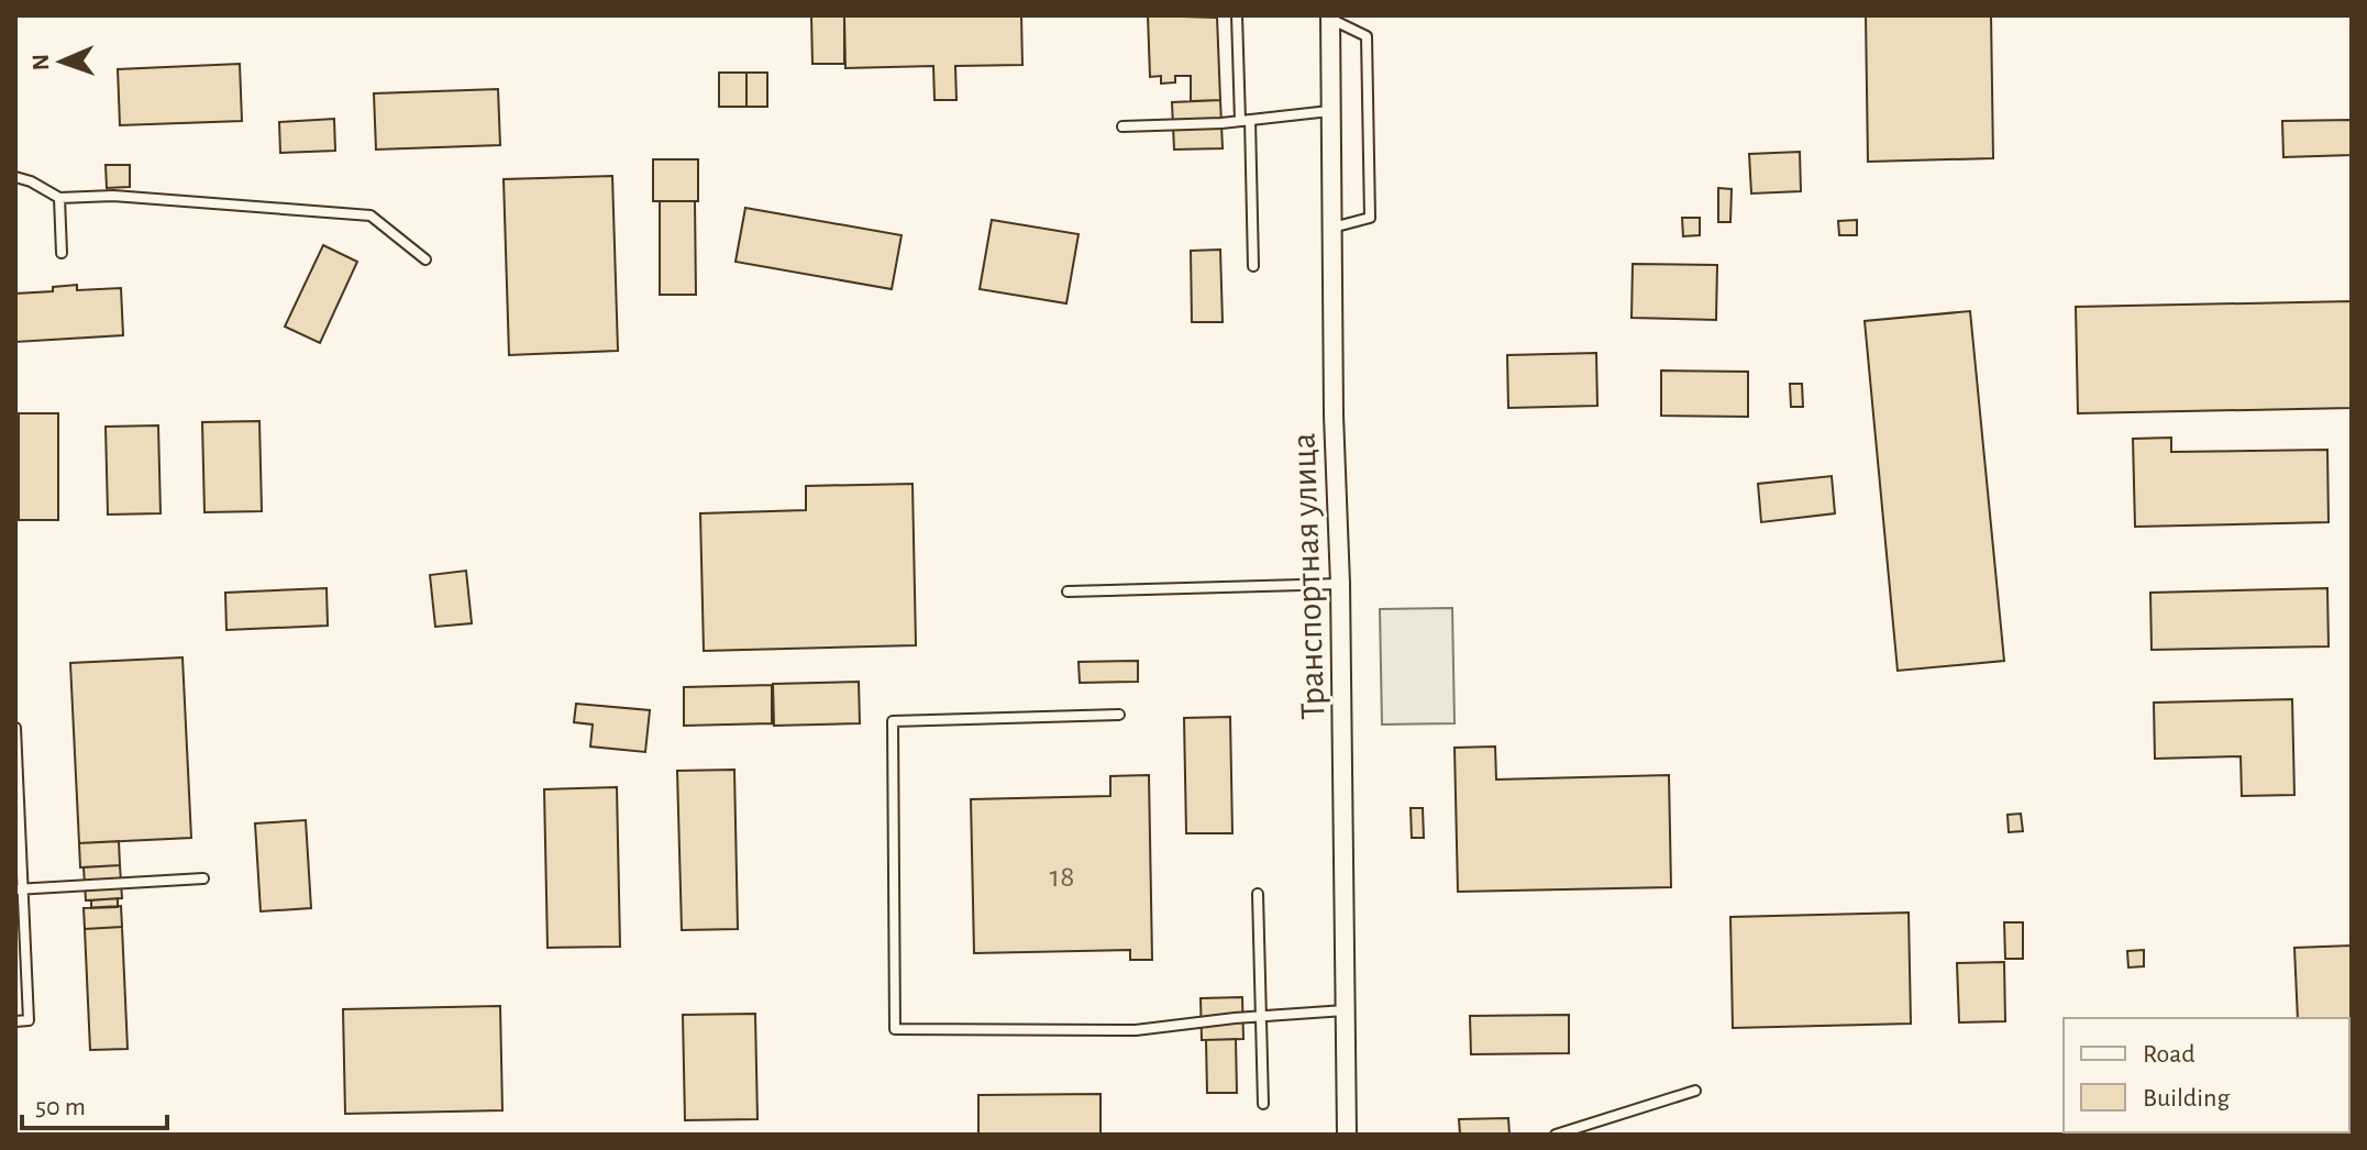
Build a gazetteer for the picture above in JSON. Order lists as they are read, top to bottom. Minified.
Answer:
{"streets":{"street":["Транспортная улица"]},"house_numbers":["18"],"legend":["Road","Building"],"scale_bar":"50 m","north":"left"}
